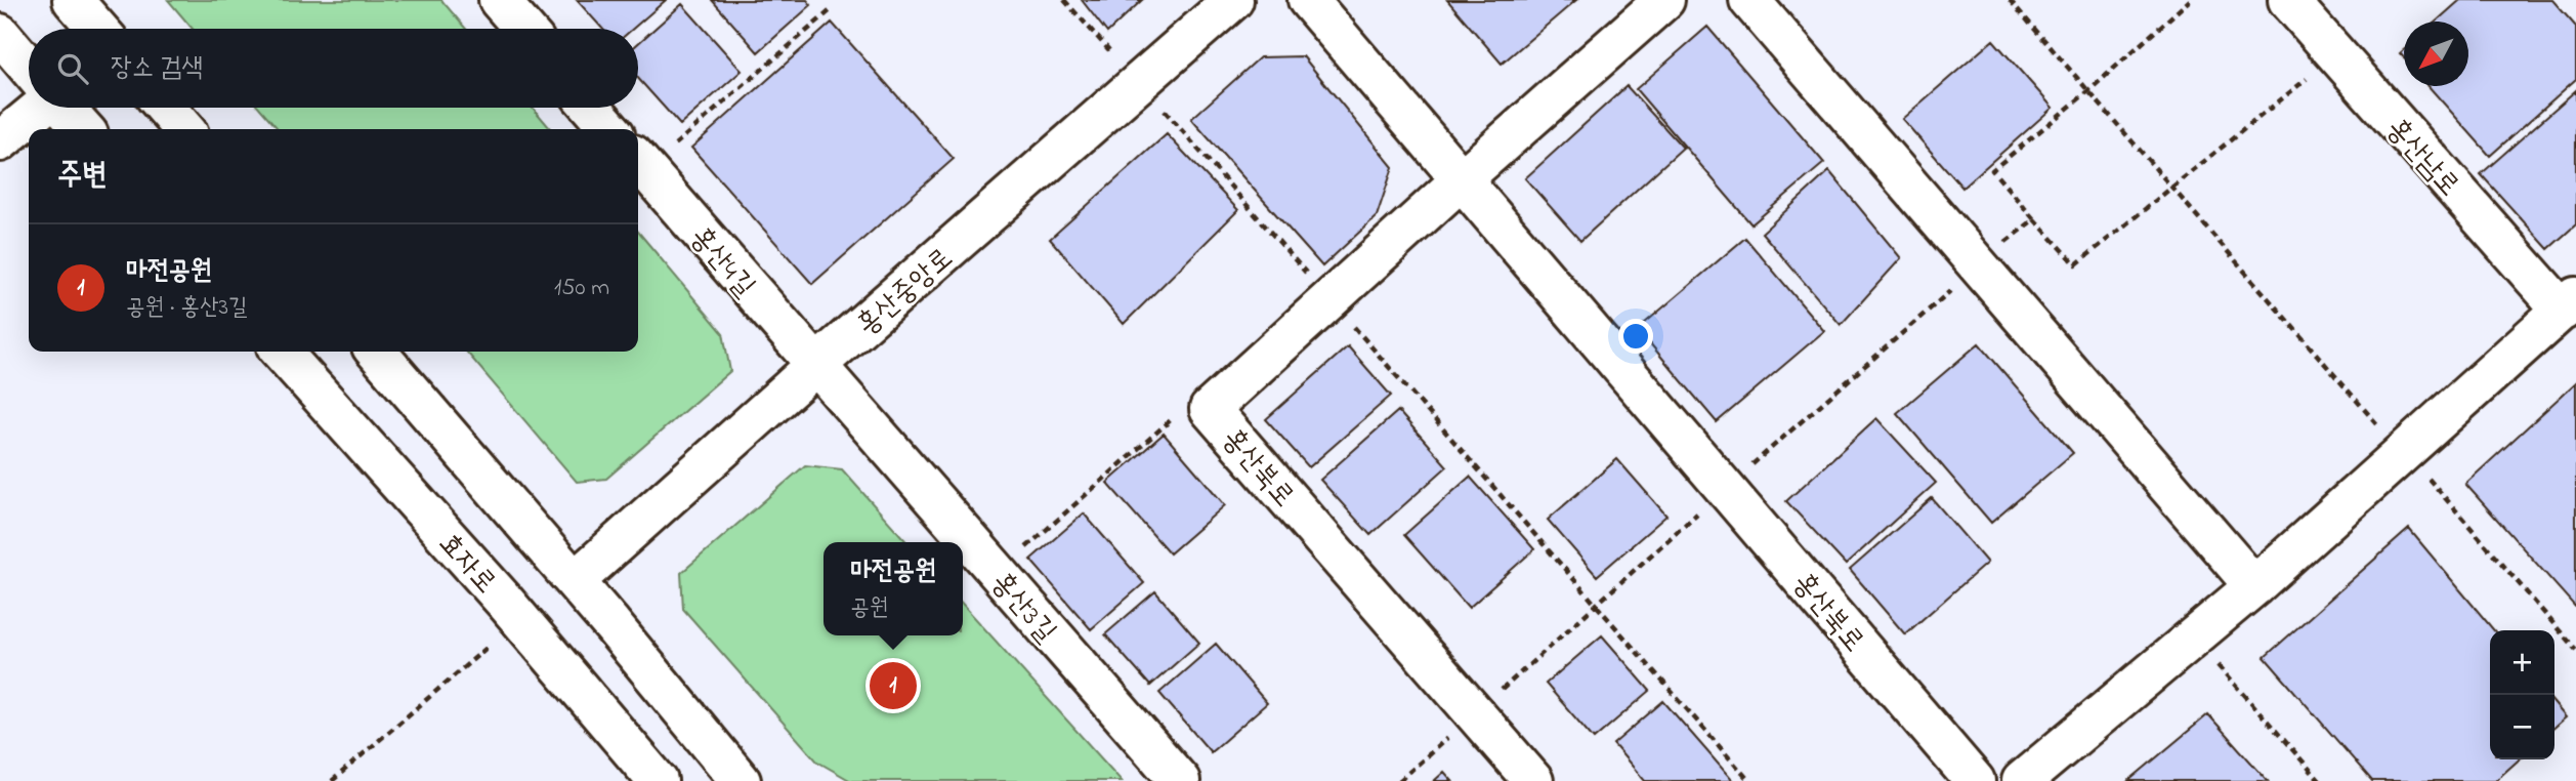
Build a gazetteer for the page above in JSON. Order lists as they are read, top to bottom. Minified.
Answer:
{"streets":{"street":["홍산남로","홍산4길","홍산중앙로","홍산북로","효자로","홍산3길"]},"crossings":[["홍산4길","홍산중앙로"],["홍산4길","홍산3길"],["홍산중앙로","홍산3길"]],"north":"bottom left","page":{"search":"장소 검색","heading":"주변","list":[{"mark":"1","name":"마전공원","note":"공원 · 홍산3길","value":"150 m"}],"popup":["마전공원","공원"],"map_buttons":["+","−"],"pins":"1"}}
